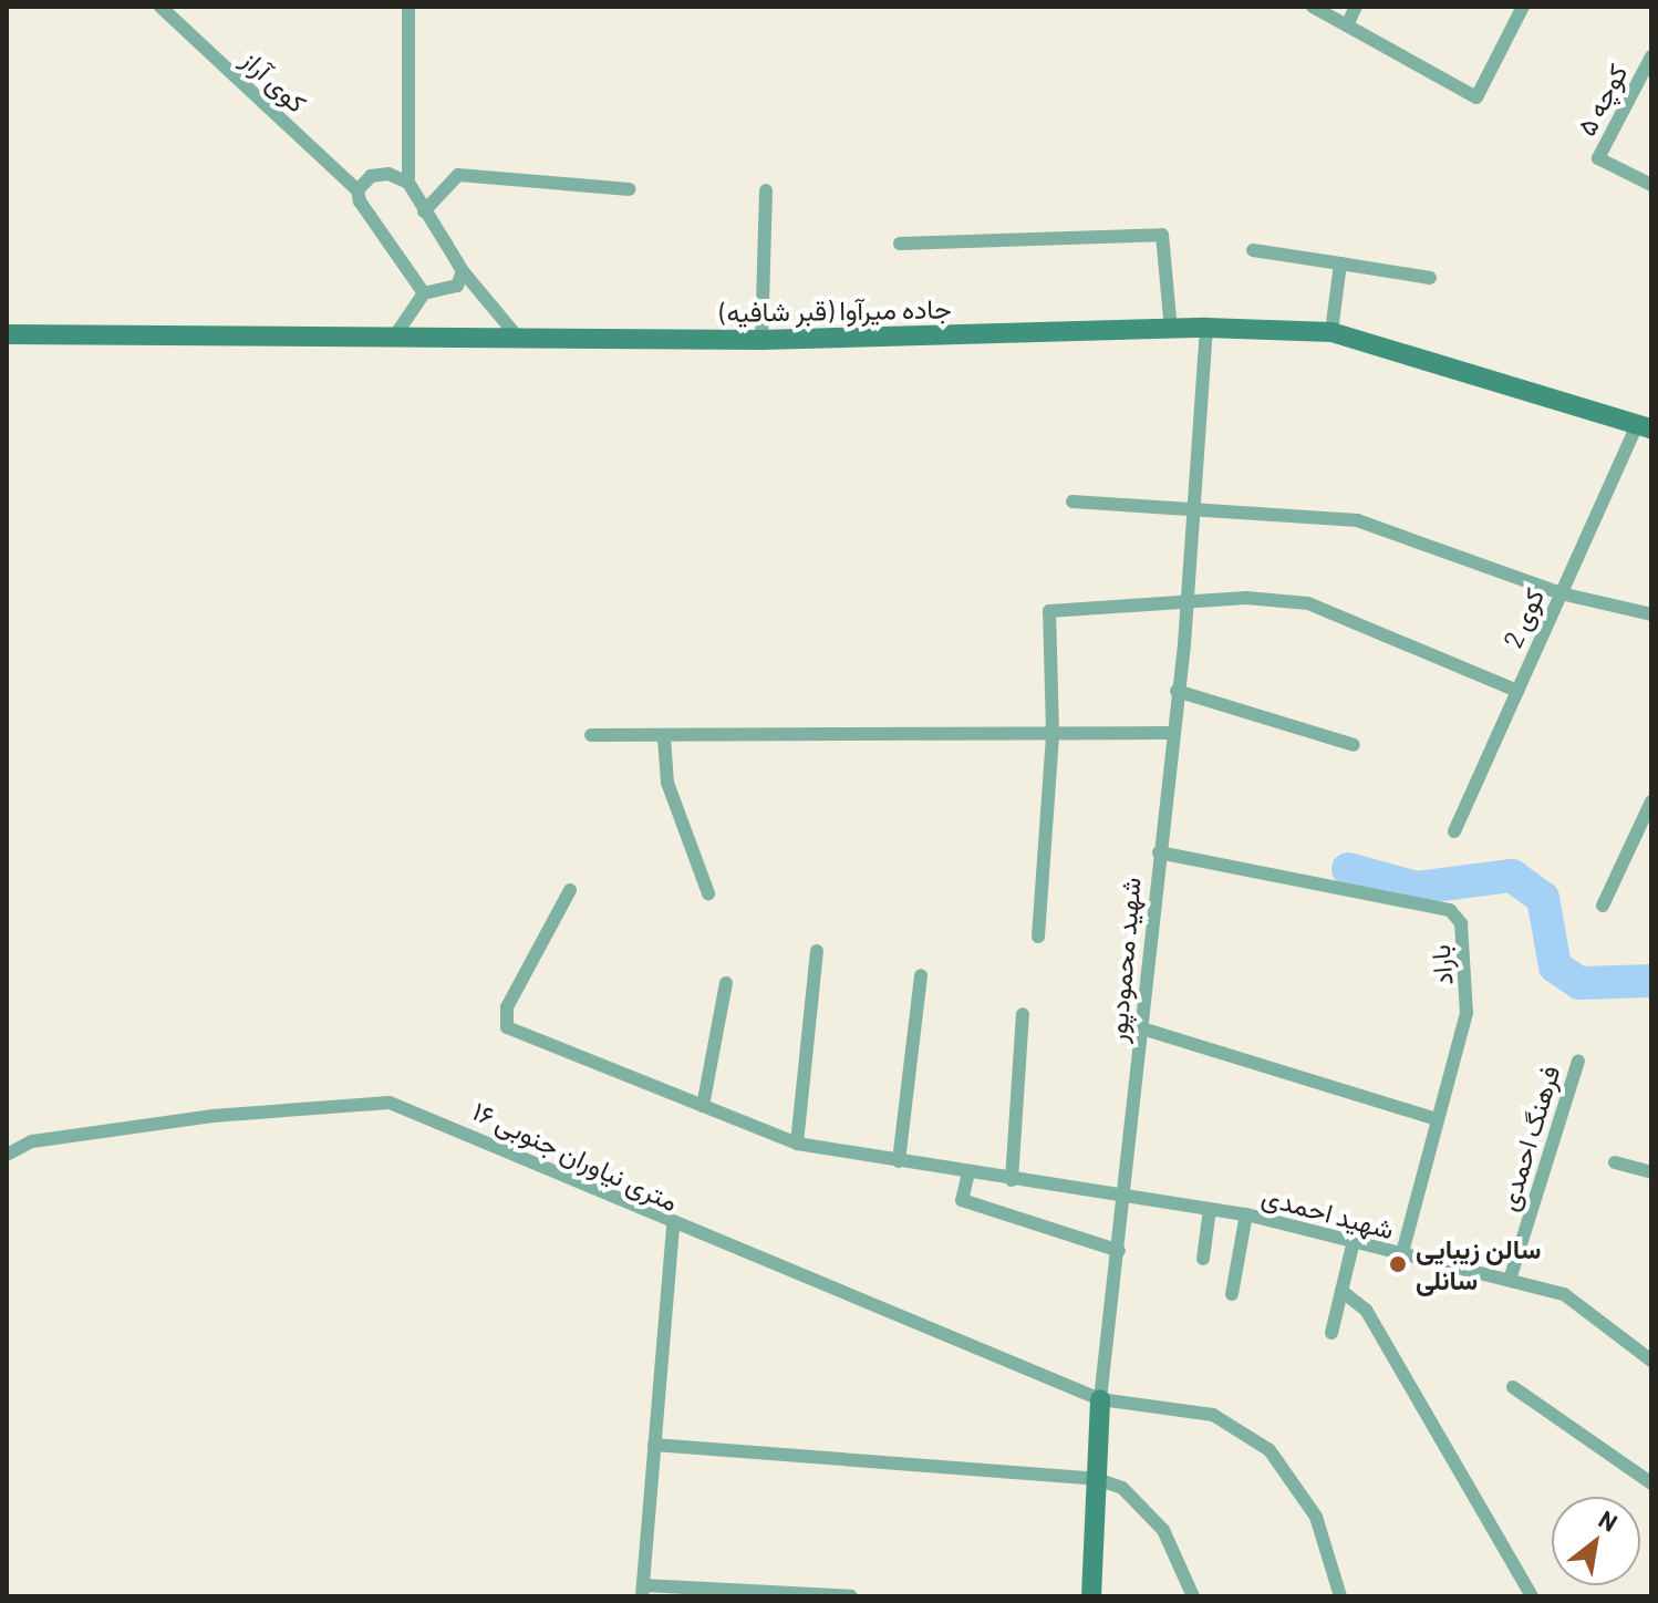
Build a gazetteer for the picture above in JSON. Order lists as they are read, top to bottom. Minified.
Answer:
{"streets":{"street":["کوی آراز","کوچه ۵","جاده میرآوا (قبر شافیه)","کوی 2","شهید محمودپور","باراد","فرهنگ احمدی","۱۶ متری نیاوران جنوبی","شهید احمدی"]},"crossings":[["جاده میرآوا (قبر شافیه)","کوی 2"],["جاده میرآوا (قبر شافیه)","شهید محمودپور"],["شهید محمودپور","باراد"],["شهید محمودپور","۱۶ متری نیاوران جنوبی"],["شهید محمودپور","شهید احمدی"],["باراد","شهید احمدی"],["فرهنگ احمدی","شهید احمدی"]],"places":["سالن زیبایی سانلی"],"north":"top right"}
